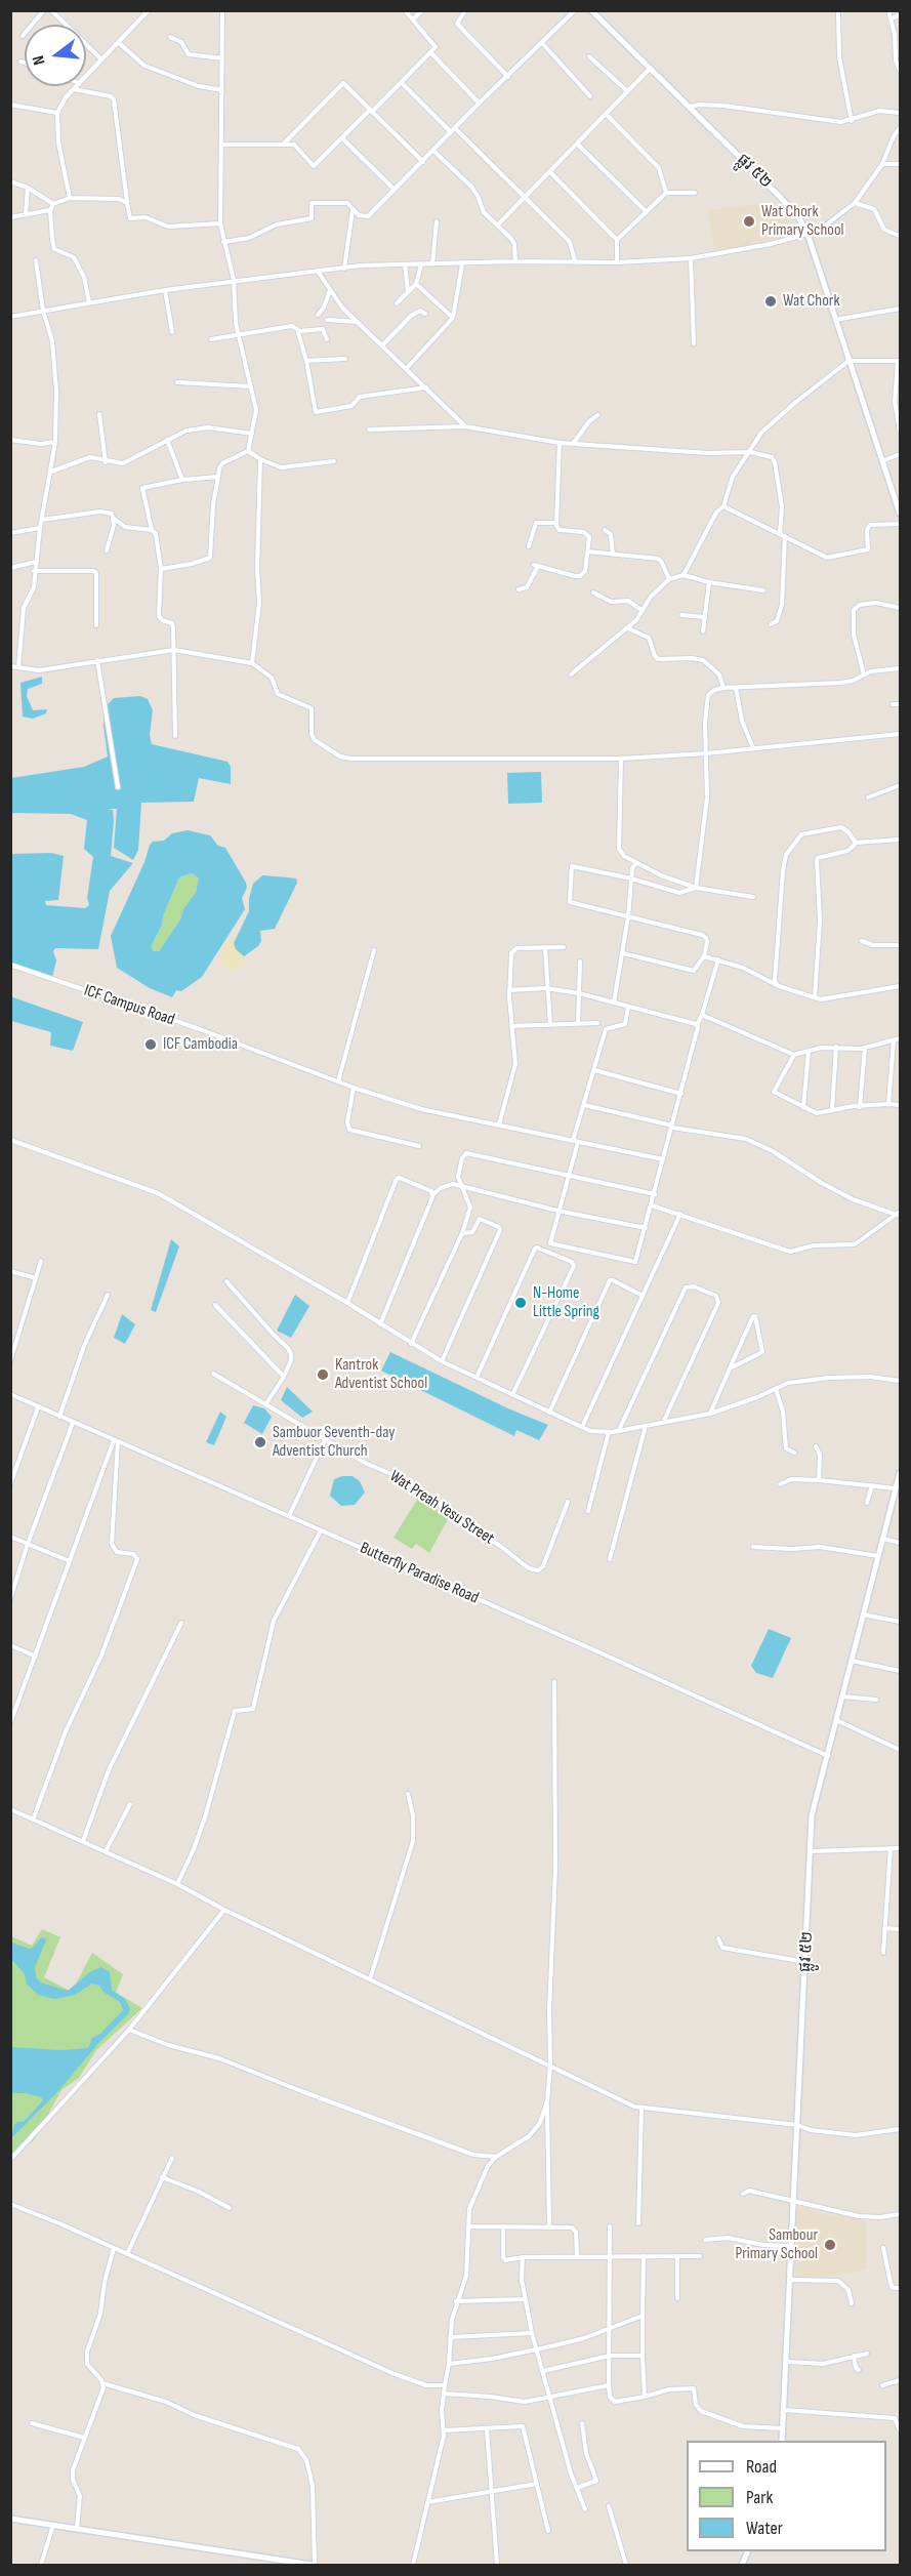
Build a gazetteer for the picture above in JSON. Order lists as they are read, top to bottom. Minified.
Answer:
{"streets":{"street":["ផ្លូវ ៥២","ICF Campus Road","Wat Preah Yesu Street","Butterfly Paradise Road"]},"crossings":[["ផ្លូវ ៥២","Butterfly Paradise Road"]],"places":["Wat Chork Primary School","Wat Chork","ICF Cambodia","N-Home Little Spring","Kantrok Adventist School","Sambuor Seventh-day Adventist Church","Sambour Primary School"],"legend":["Road","Park","Water"],"north":"left"}
